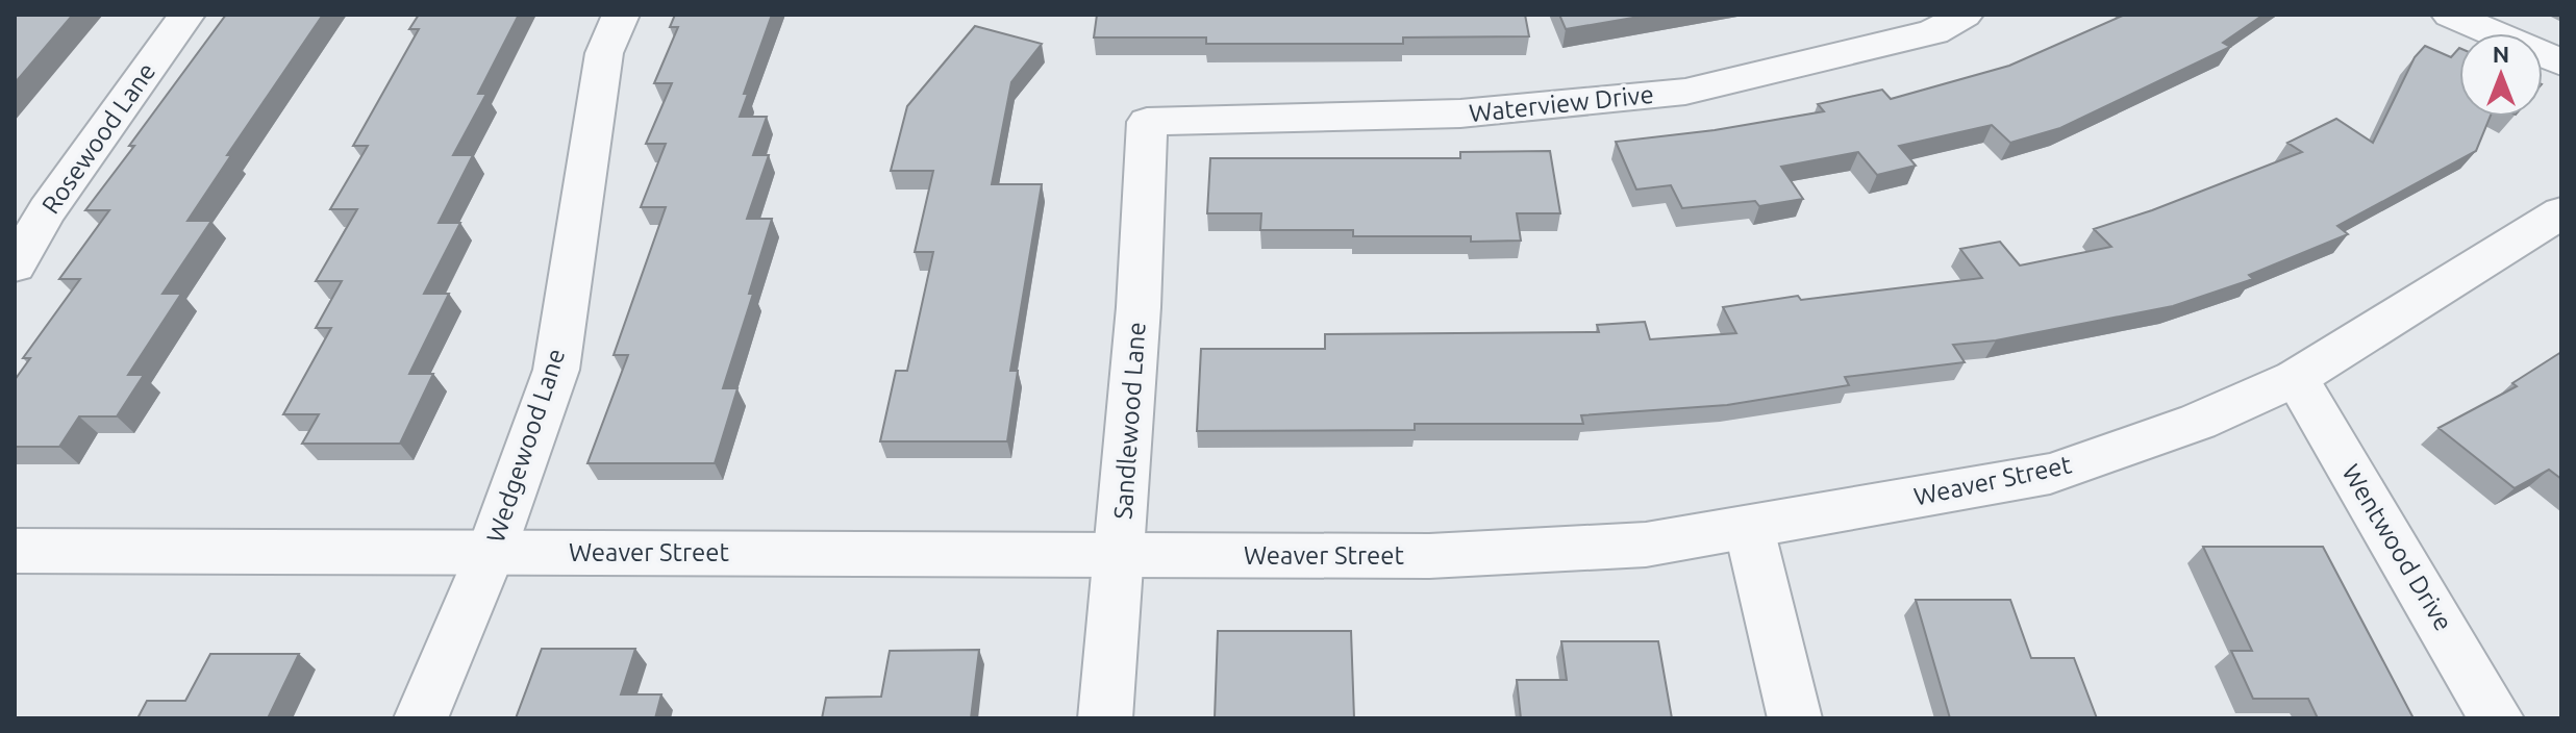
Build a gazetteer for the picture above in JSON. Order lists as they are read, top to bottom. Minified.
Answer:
{"streets":{"street":["Waterview Drive","Rosewood Lane","Sandlewood Lane","Wedgewood Lane","Weaver Street","Wentwood Drive"]},"crossings":[["Waterview Drive","Sandlewood Lane"],["Sandlewood Lane","Weaver Street"],["Wedgewood Lane","Weaver Street"],["Weaver Street","Wentwood Drive"]],"north":"top"}
